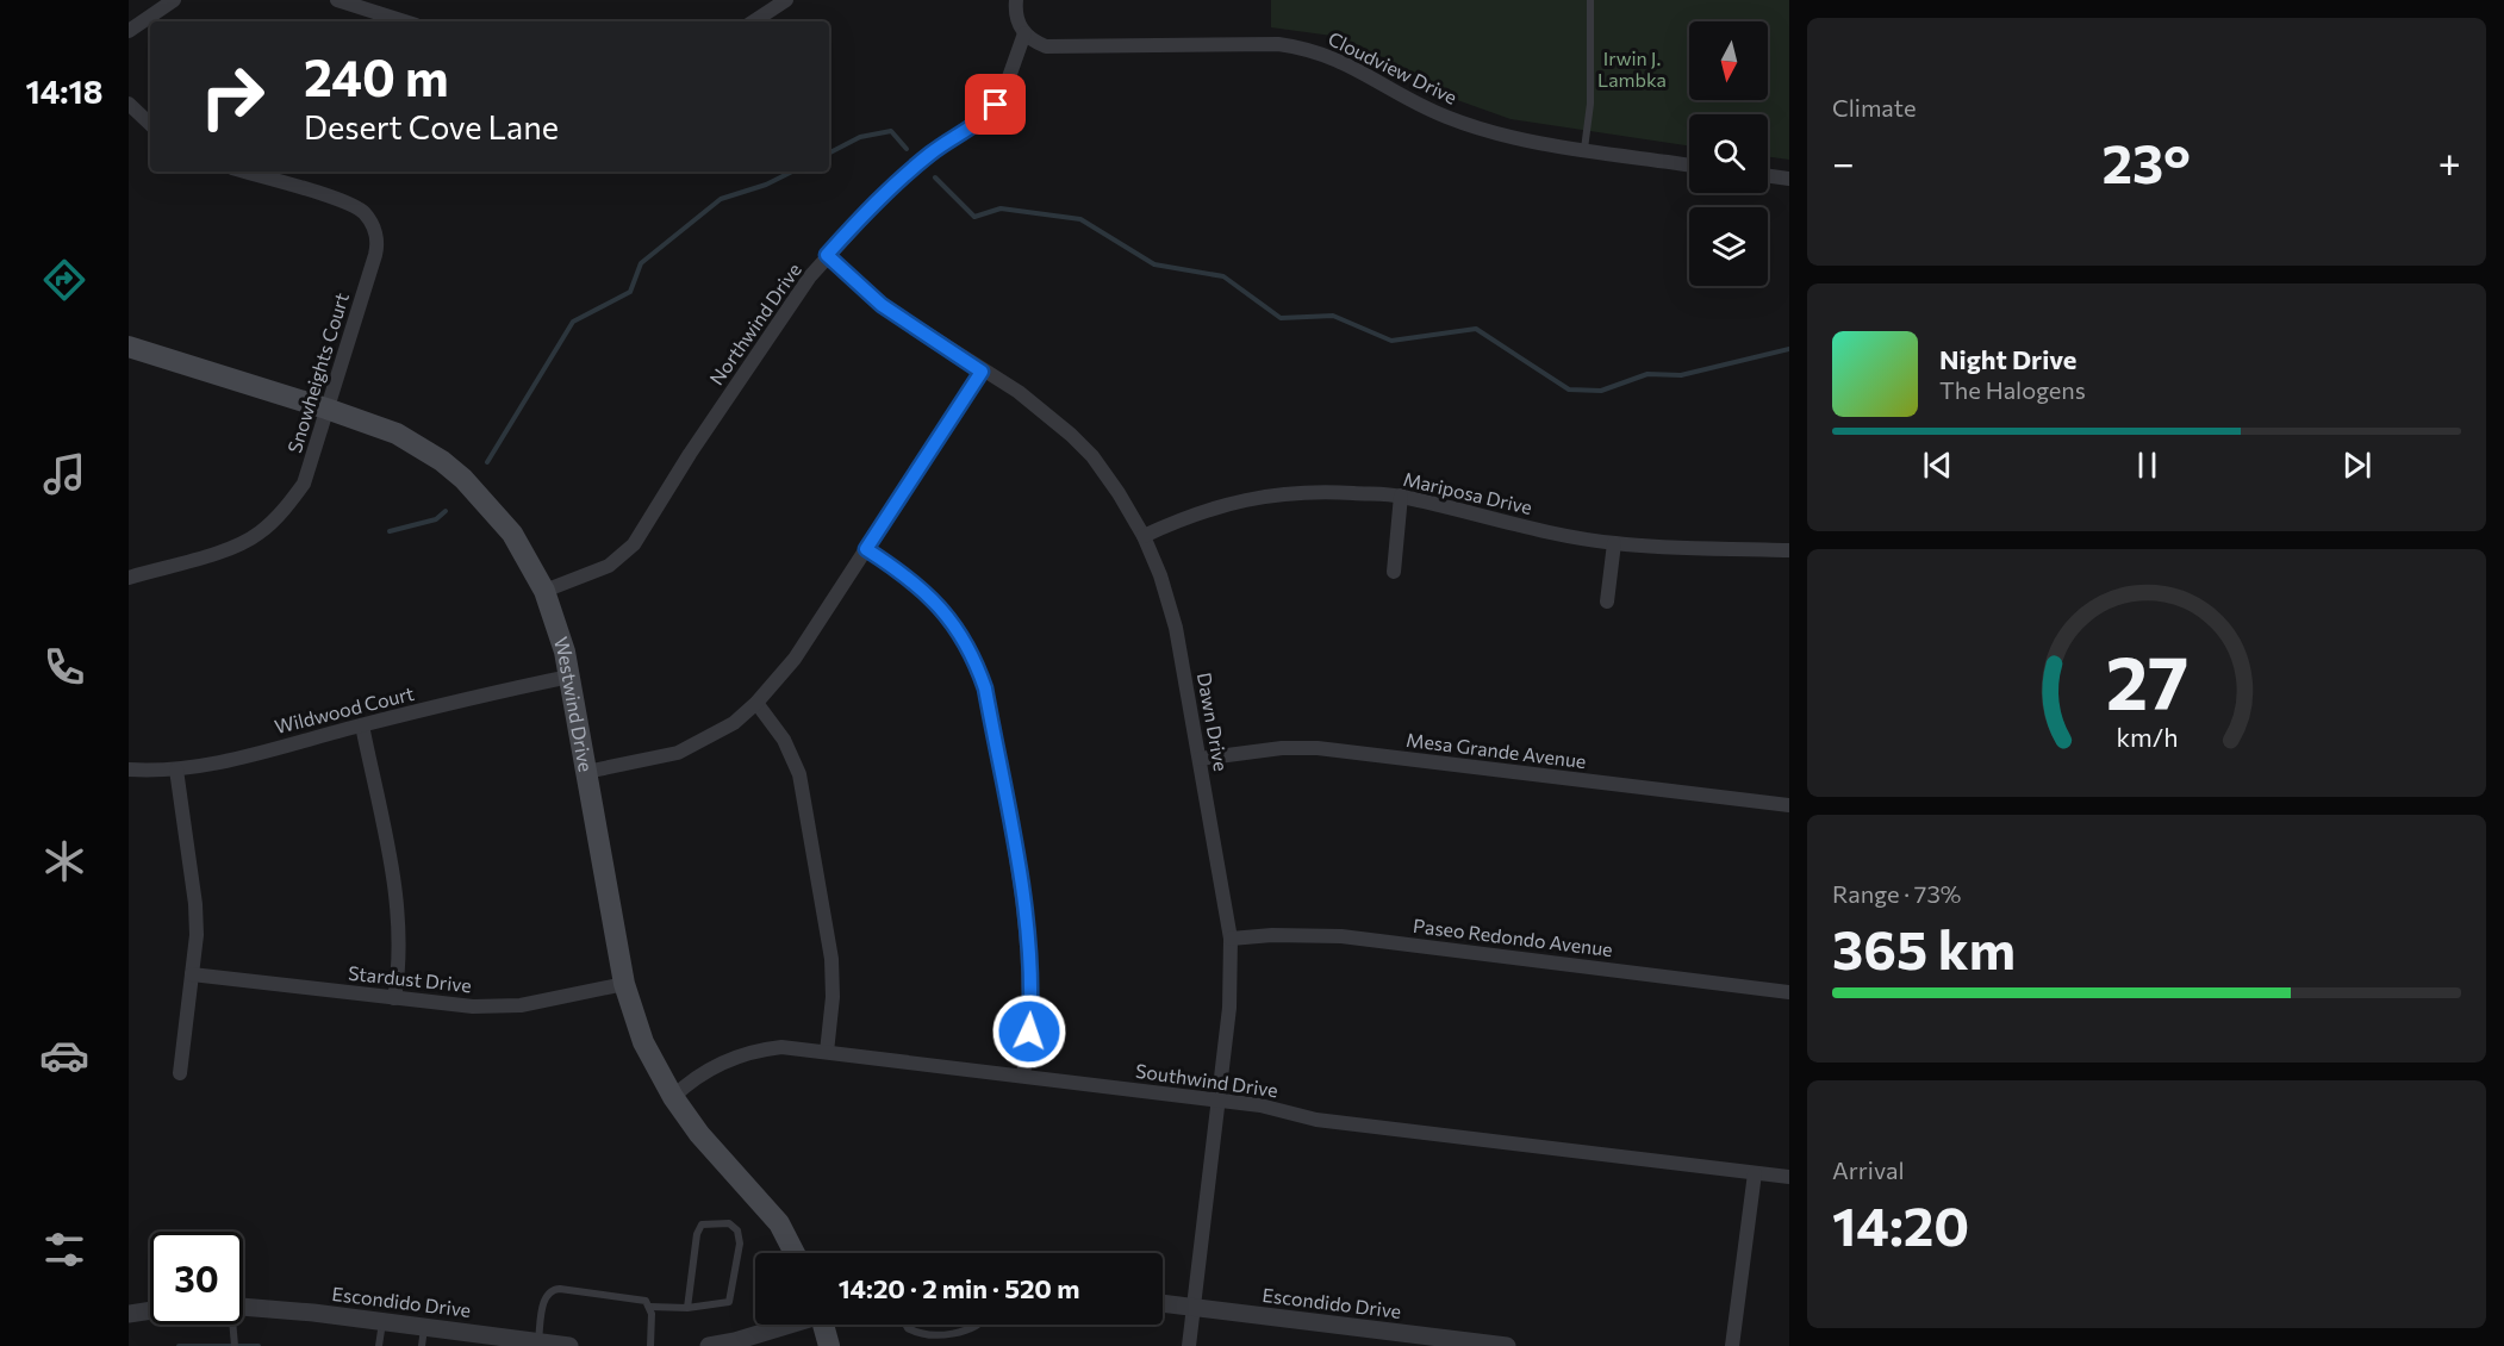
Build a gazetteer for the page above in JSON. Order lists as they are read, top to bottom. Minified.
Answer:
{"streets":{"main road":["Westwind Drive"],"street":["Cloudview Drive","Northwind Drive","Snowheights Court","Mariposa Drive","Wildwood Court","Dawn Drive","Mesa Grande Avenue","Paseo Redondo Avenue","Stardust Drive","Southwind Drive","Escondido Drive"]},"crossings":[["Cloudview Drive","Northwind Drive"],["Northwind Drive","Westwind Drive"],["Northwind Drive","Dawn Drive"],["Snowheights Court","Westwind Drive"],["Mariposa Drive","Dawn Drive"],["Westwind Drive","Wildwood Court"],["Westwind Drive","Stardust Drive"],["Westwind Drive","Southwind Drive"],["Dawn Drive","Mesa Grande Avenue"],["Dawn Drive","Paseo Redondo Avenue"],["Dawn Drive","Southwind Drive"],["Dawn Drive","Escondido Drive"]],"parks":["Irwin J. Lambka"],"north":"bottom","page":{"tabs":"14:18","tile":["Climate",["Range · 73%","365 km"],["Arrival","14:20"]],"turn":["240 m","Desert Cove Lane"],"heat":["−","23°","+"],"song":["Night Drive","The Halogens"],"limit":"30","trip":"14:20 · 2 min · 520 m","gauge":["27","km/h"]}}
